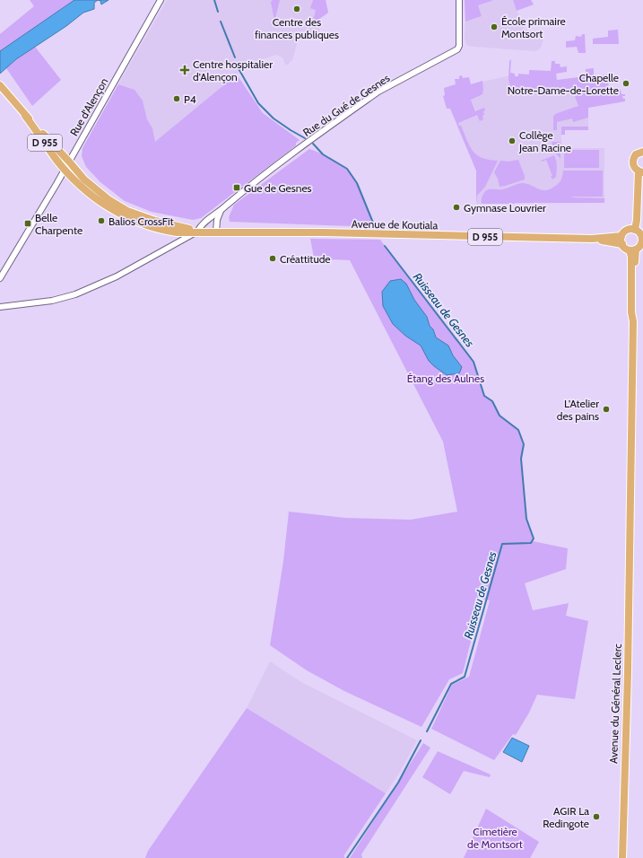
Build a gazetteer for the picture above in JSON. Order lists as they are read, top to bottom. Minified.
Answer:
{"streets":{"main road":["D 955","Avenue de Koutiala","Avenue du Général Leclerc"],"street":["Rue du Gué de Gesnes","Rue d'Alençon"]},"crossings":[["Rue du Gué de Gesnes","Avenue de Koutiala"],["Rue d'Alençon","Avenue de Koutiala"],["Avenue de Koutiala","Avenue du Général Leclerc"]],"water":["Ruisseau de Gesnes"],"parks":["Étang des Aulnes","Cimetière de Montsort"],"places":{"other":["Centre des finances publiques","École primaire Montsort","Chapelle Notre-Dame-de-Lorette","P4","Collège Jean Racine","Gymnase Louvrier","Balios CrossFit","Créattitude","L'Atelier des pains","AGIR La Redingote"],"health":["Centre hospitalier d'Alençon"],"transit":["Gue de Gesnes","Belle Charpente"]}}
